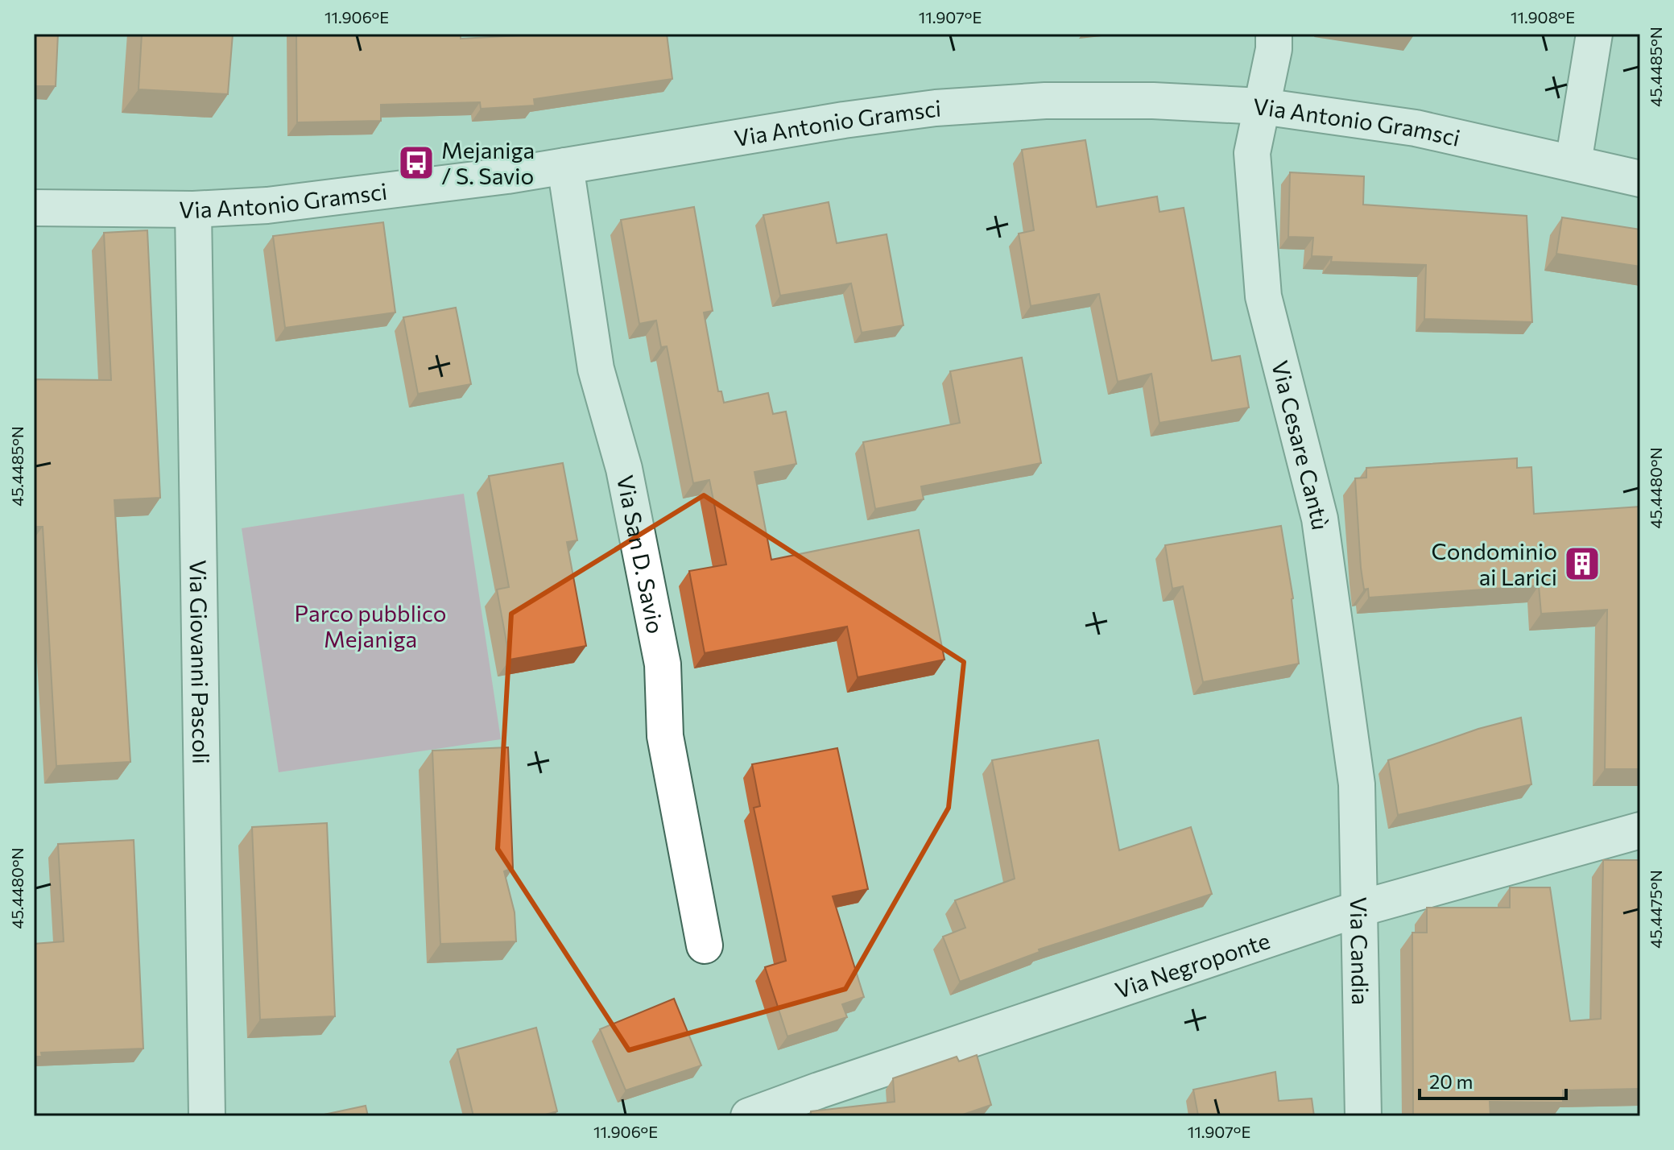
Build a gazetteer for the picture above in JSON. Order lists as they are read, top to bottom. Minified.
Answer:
{"streets":{"street":["Via Antonio Gramsci","Via Cesare Cantù","Via San D. Savio","Via Giovanni Pascoli","Via Candia","Via Negroponte"]},"crossings":[["Via Antonio Gramsci","Via Cesare Cantù"],["Via Antonio Gramsci","Via San D. Savio"],["Via Antonio Gramsci","Via Giovanni Pascoli"],["Via Cesare Cantù","Via Candia"],["Via Candia","Via Negroponte"]],"parks":["Parco pubblico Mejaniga"],"places":{"bus stop":["Mejaniga / S. Savio"],"building":["Condominio ai Larici"]},"scale_bar":"20 m","coordinates":["11.906°E","11.907°E","11.908°E","45.4485°N","45.4480°N","45.4475°N"]}
